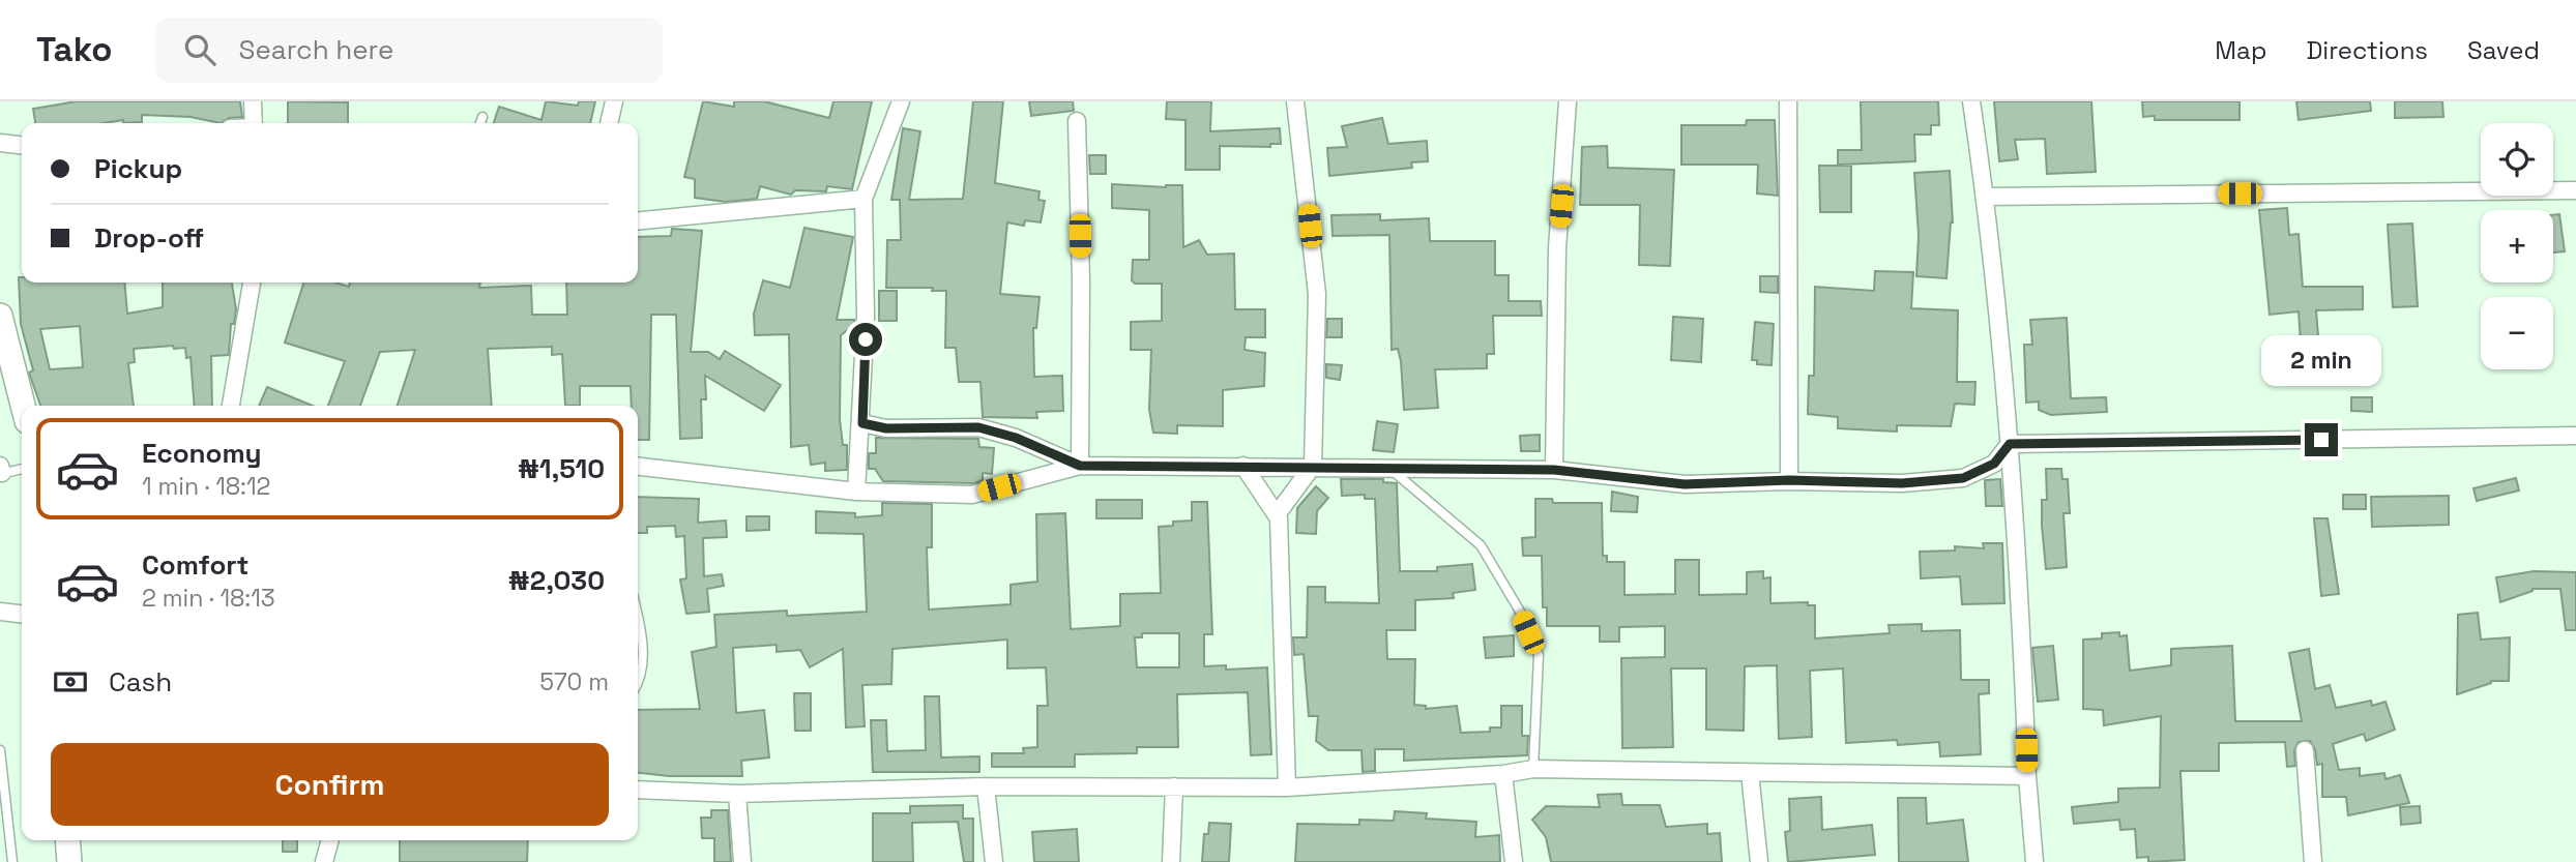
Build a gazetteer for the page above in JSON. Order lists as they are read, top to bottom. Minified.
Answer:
{"page":{"header":"Tako","search":"Search here","nav":["Map","Directions","Saved"],"map_buttons":["+","−"],"banner":["Pickup","Drop-off"],"bubble":"2 min","list":[{"name":"Economy","note":"1 min · 18:12","value":"₦1,510"},{"name":"Comfort","note":"2 min · 18:13","value":"₦2,030"}],"pay":["Cash","570 m"],"buttons":"Confirm"}}
